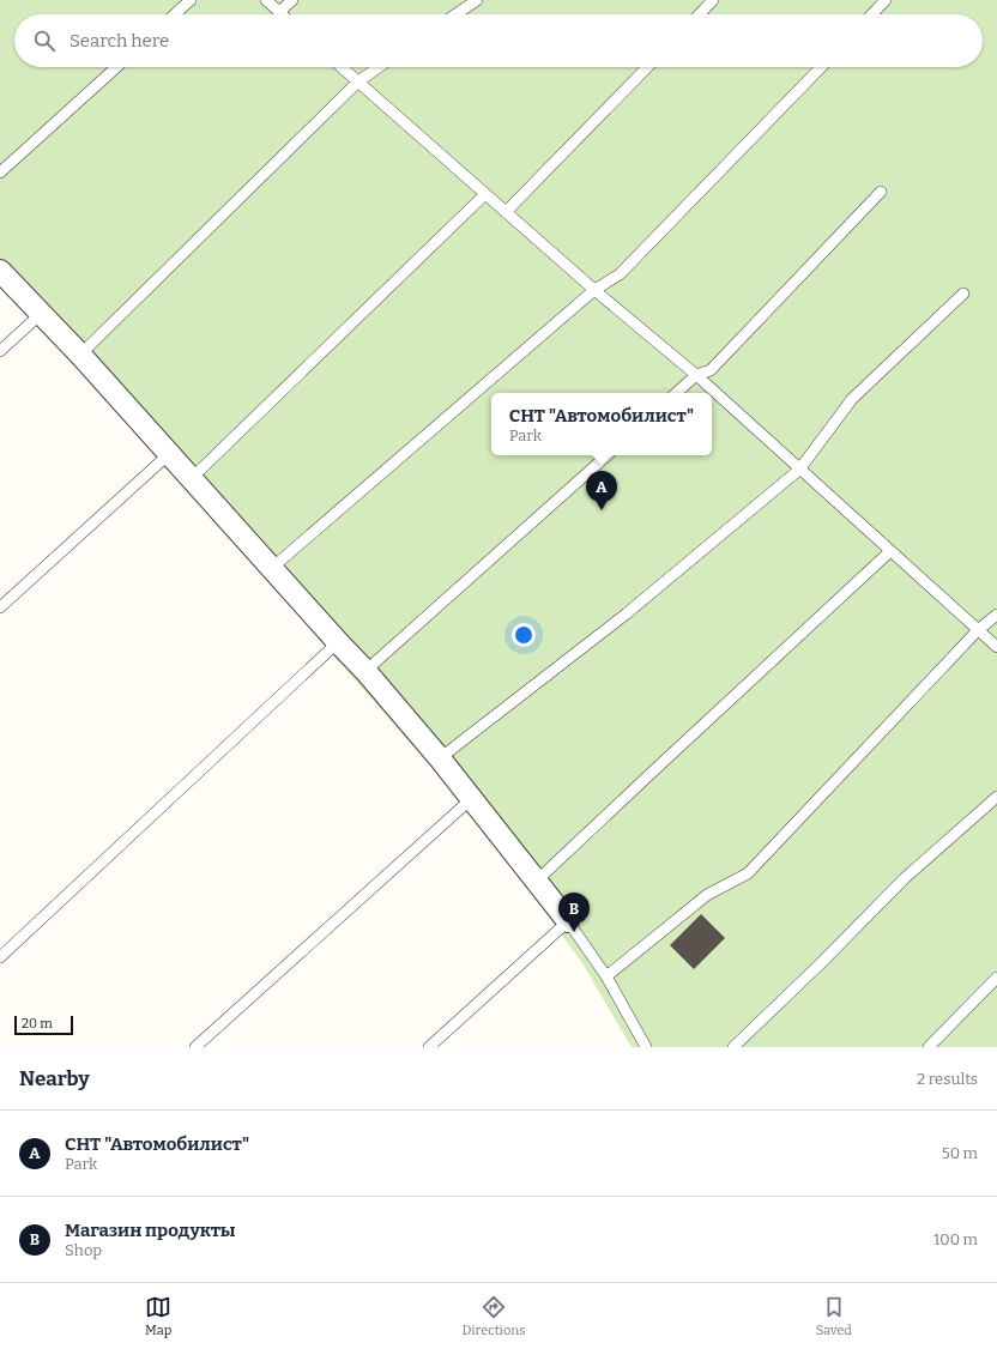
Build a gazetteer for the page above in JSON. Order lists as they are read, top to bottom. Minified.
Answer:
{"scale_bar":"20 m","page":{"search":"Search here","popup":["СНТ \"Автомобилист\"","Park"],"pins":["A","B"],"scale":"20 m","heading":["Nearby","2 results"],"list":[{"mark":"A","name":"СНТ \"Автомобилист\"","note":"Park","value":"50 m"},{"mark":"B","name":"Магазин продукты","note":"Shop","value":"100 m"}],"nav":["Map","Directions","Saved"]}}
